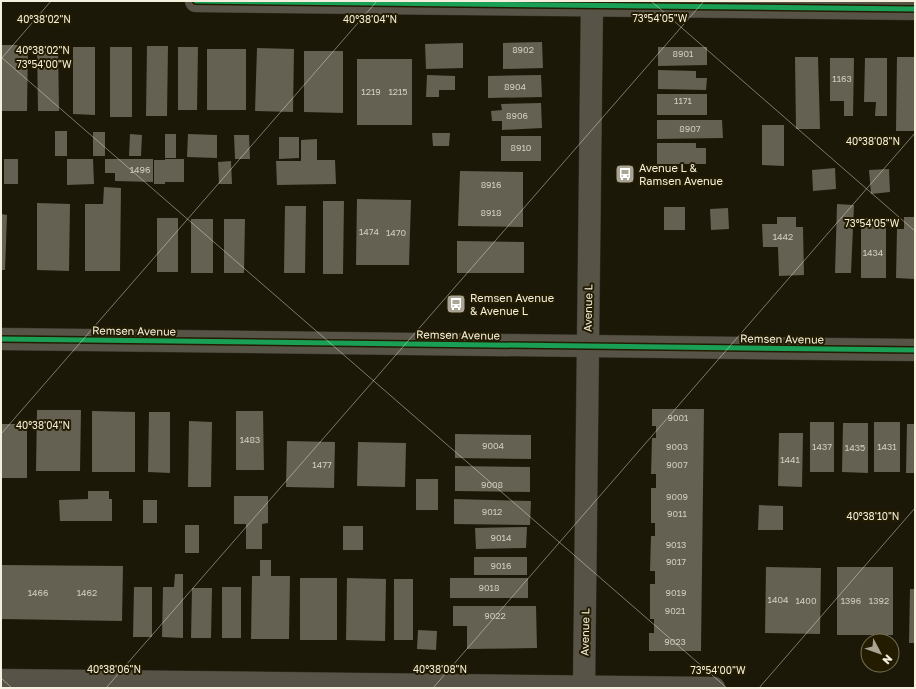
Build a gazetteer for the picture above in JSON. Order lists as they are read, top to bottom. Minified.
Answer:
{"streets":{"street":["Avenue L","Remsen Avenue"]},"crossings":[["Avenue L","Remsen Avenue"]],"places":{"bus stop":["Avenue L & Ramsen Avenue","Remsen Avenue & Avenue L"]},"house_numbers":["8902","8901","1163","8904","1219","1215","1171","8906","8907","8910","1496","8916","8918","1474","1470","1442","1434","9001","1483","9004","9003","1437","1431","1435","1441","1477","9007","9008","9009","9012","9011","9014","9013","9017","9016","9018","1466","1462","9019","1404","1400","1396","1392","9021","9022","9023"],"north":"bottom right","coordinates":["73°54'05\"W","40°38'04\"N","40°38'02\"N","73°54'00\"W","40°38'08\"N","40°38'10\"N","40°38'06\"N"]}
